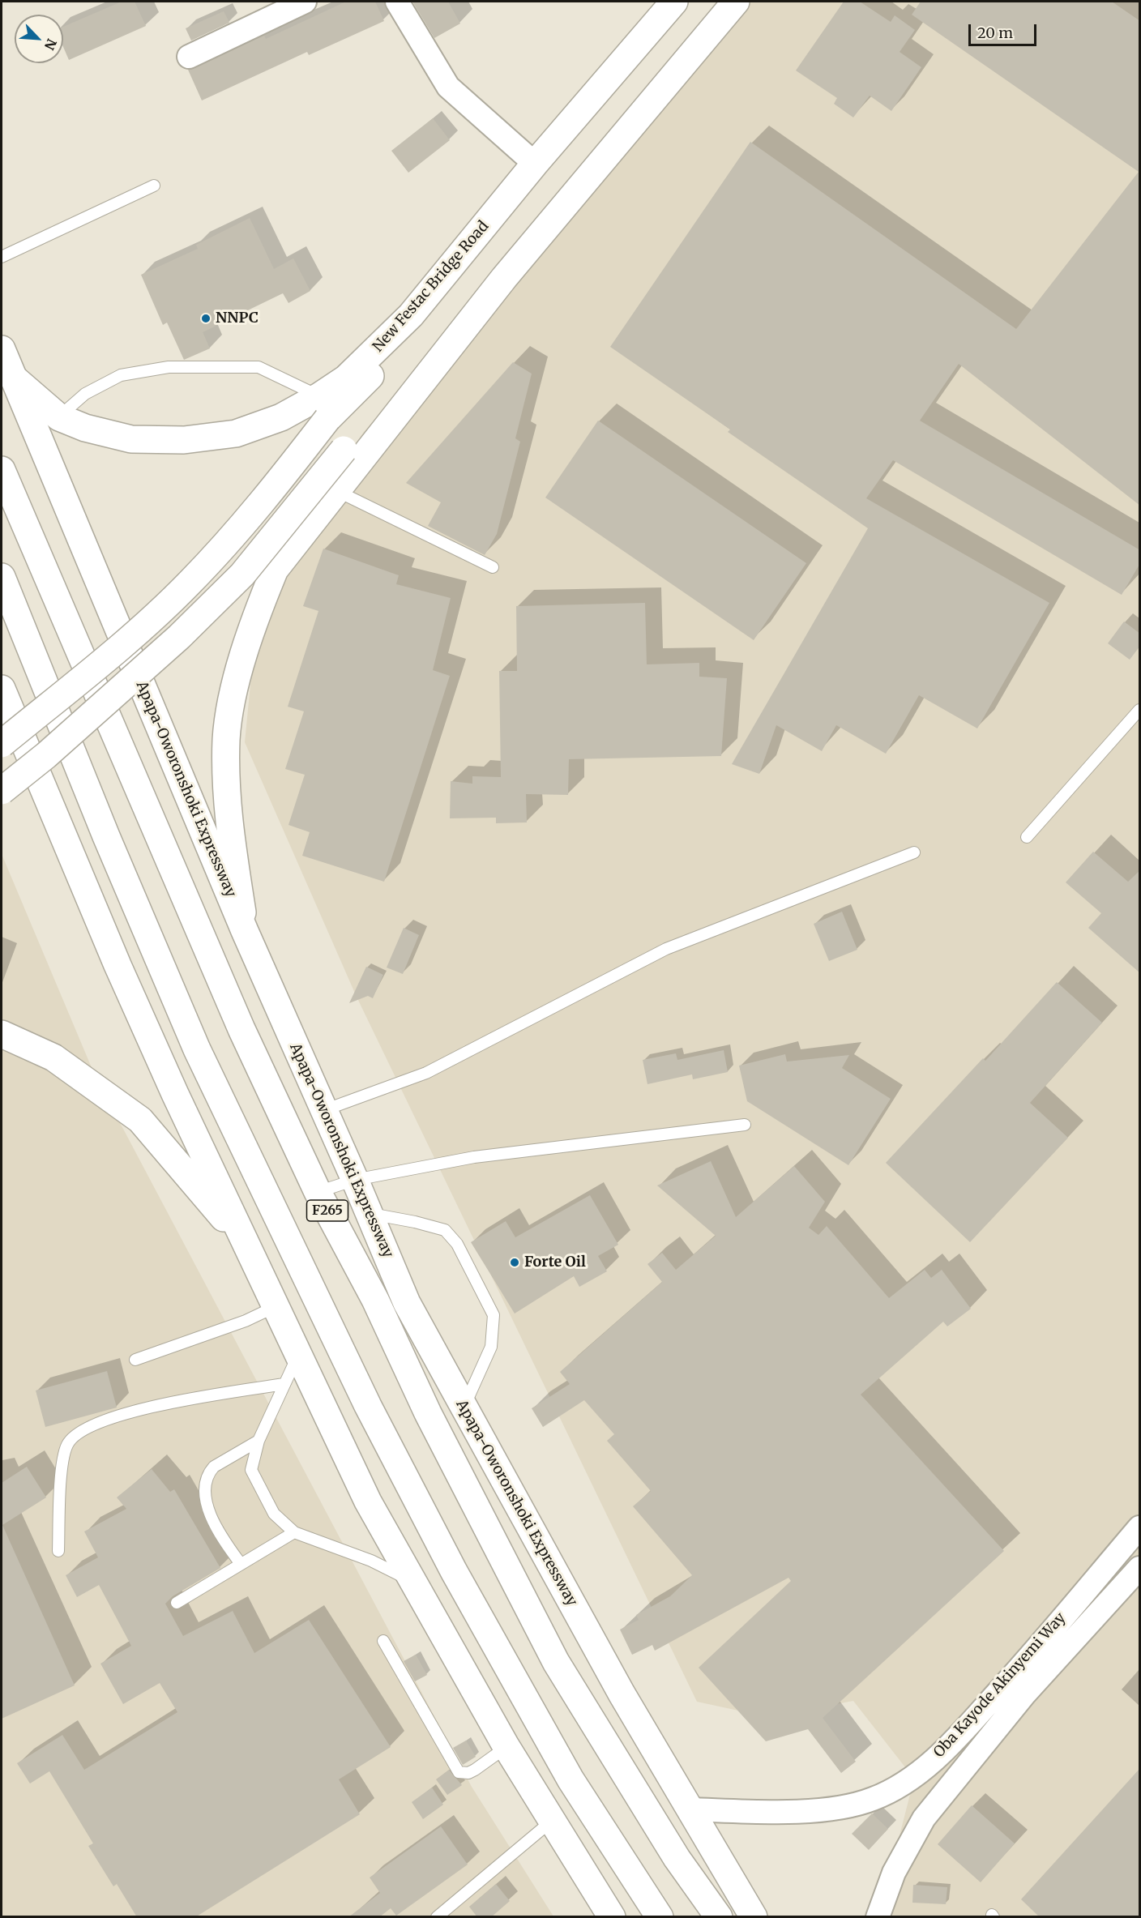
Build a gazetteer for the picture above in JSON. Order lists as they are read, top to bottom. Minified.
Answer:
{"streets":{"main road":["New Festac Bridge Road","Apapa-Oworonshoki Expressway","F265"],"street":["Oba Kayode Akinyemi Way"]},"crossings":[["New Festac Bridge Road","Apapa-Oworonshoki Expressway"],["Apapa-Oworonshoki Expressway","Oba Kayode Akinyemi Way"]],"places":["NNPC","Forte Oil"],"scale_bar":"20 m","north":"bottom right"}
